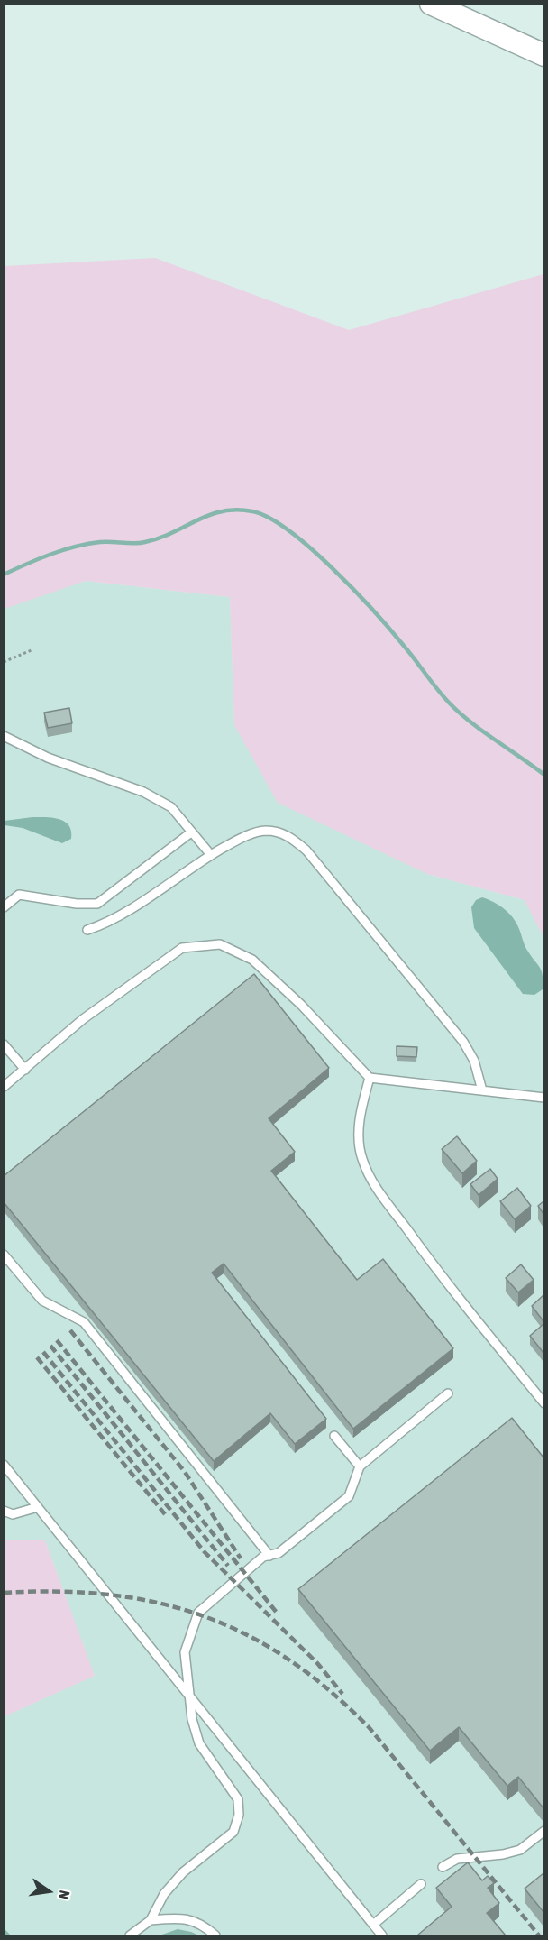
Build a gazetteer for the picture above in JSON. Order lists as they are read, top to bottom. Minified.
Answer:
{"north":"right"}
